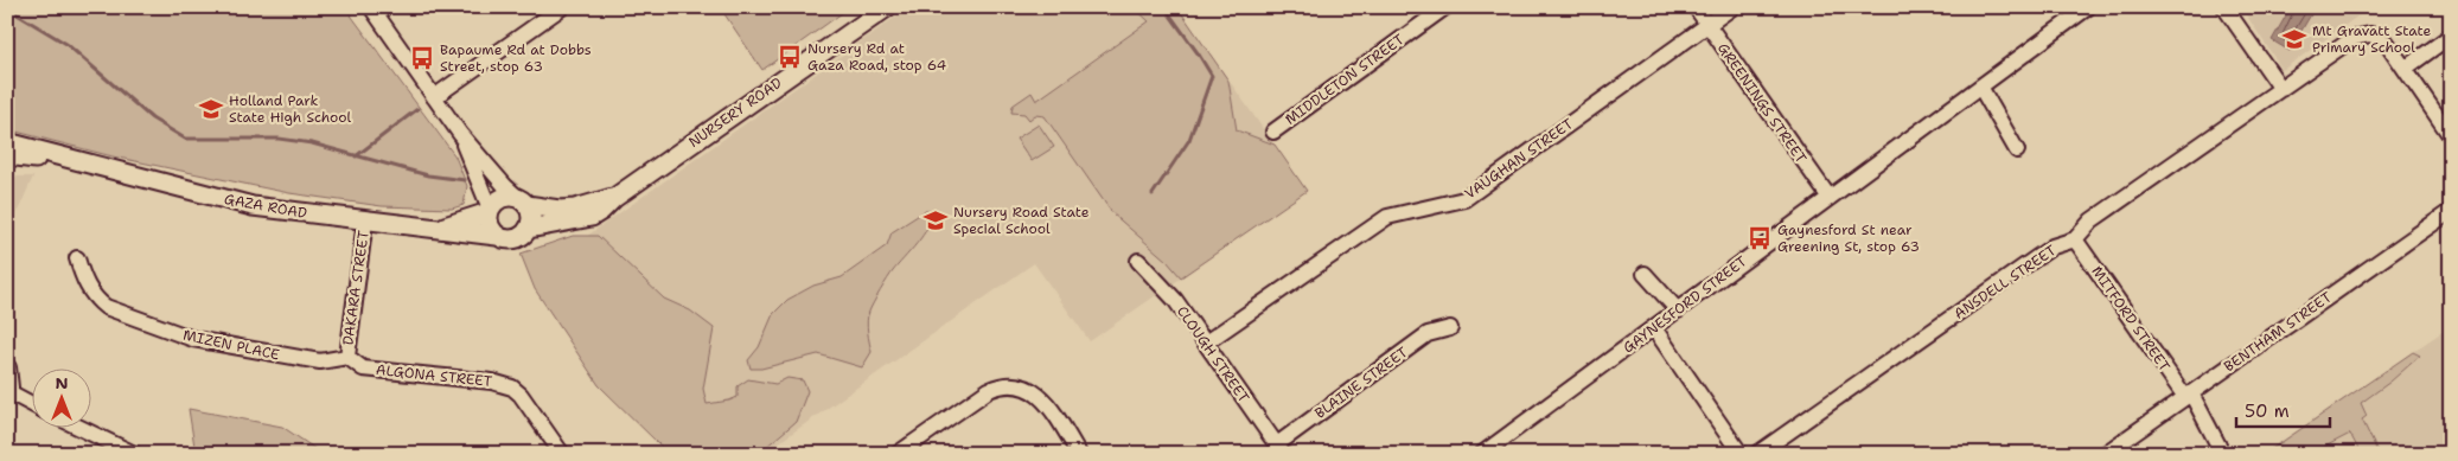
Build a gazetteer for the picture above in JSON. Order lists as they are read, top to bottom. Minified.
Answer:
{"streets":{"main road":["NURSERY ROAD","GAZA ROAD"],"street":["MIDDLETON STREET","GREENINGS STREET","VAUGHAN STREET","ANSDELL STREET","DAKARA STREET","GAYNESFORD STREET","MITFORD STREET","BENTHAM STREET","MIZEN PLACE","CLOUGH STREET","ALGONA STREET","BLAINE STREET"]},"crossings":[["GREENINGS STREET","VAUGHAN STREET"],["GREENINGS STREET","GAYNESFORD STREET"],["NURSERY ROAD","GAZA ROAD"],["VAUGHAN STREET","CLOUGH STREET"],["GAZA ROAD","DAKARA STREET"],["ANSDELL STREET","MITFORD STREET"],["DAKARA STREET","MIZEN PLACE"],["DAKARA STREET","ALGONA STREET"],["MITFORD STREET","BENTHAM STREET"],["MIZEN PLACE","ALGONA STREET"],["CLOUGH STREET","BLAINE STREET"]],"places":{"school or university":["Mt Gravatt State Primary School","Holland Park State High School","Nursery Road State Special School"],"bus stop":["Nursery Rd at Gaza Road, stop 64","Bapaume Rd at Dobbs Street, stop 63","Gaynesford St near Greening St, stop 63"]},"scale_bar":"50 m","north":"top"}
